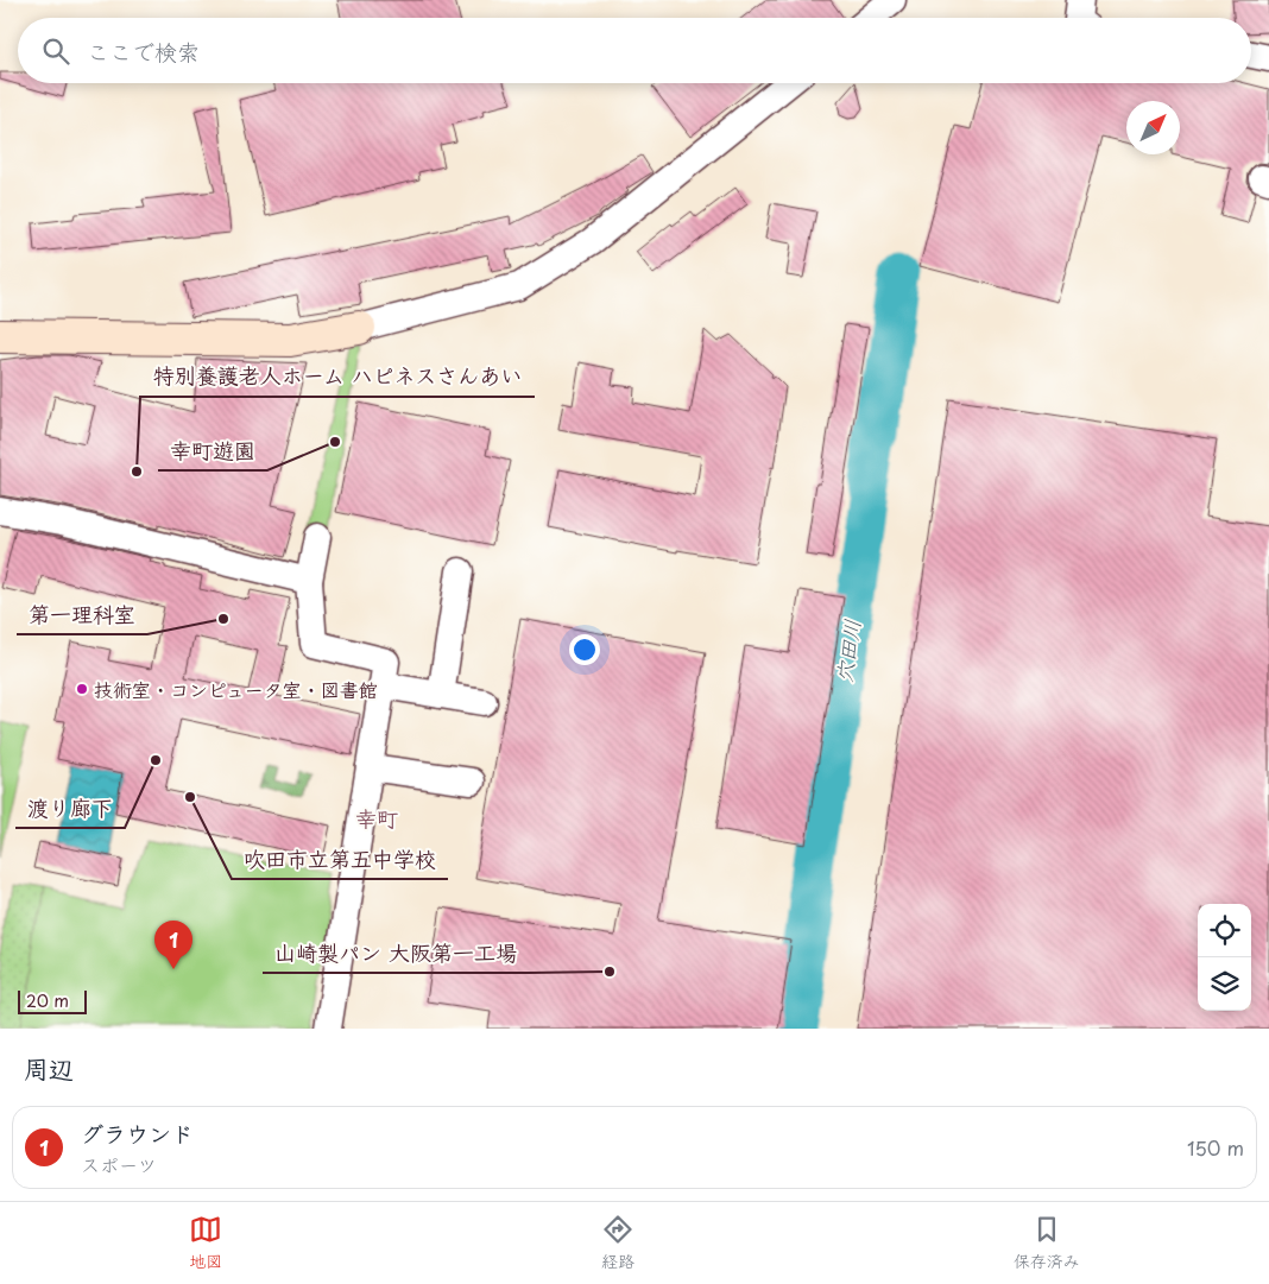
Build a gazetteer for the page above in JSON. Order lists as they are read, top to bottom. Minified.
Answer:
{"districts":["幸町"],"water":["穴田川"],"places":["幸町遊園","特別養護老人ホーム ハピネスさんあい","第一理科室","技術室・コンピュータ室・図書館","渡り廊下","吹田市立第五中学校","山崎製パン 大阪第一工場"],"scale_bar":"20 m","north":"top right","page":{"search":"ここで検索","pins":"1","scale":"20 m","heading":"周辺","list":[{"mark":"1","name":"グラウンド","note":"スポーツ","value":"150 m"}],"nav":["地図","経路","保存済み"]}}
